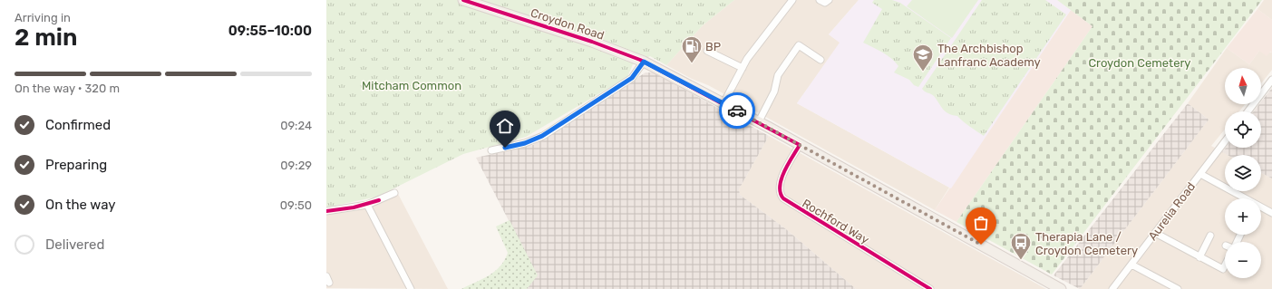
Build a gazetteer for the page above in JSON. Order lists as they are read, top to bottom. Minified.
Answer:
{"streets":{"main road":["Croydon Road"],"street":["Aurelia Road","Rochford Way"]},"crossings":[["Croydon Road","Rochford Way"]],"parks":["Croydon Cemetery","Mitcham Common"],"places":{"fuel station":["BP"],"school or university":["The Archbishop Lanfranc Academy"],"bus stop":["Therapia Lane / Croydon Cemetery"]},"north":"top","page":{"heading":["2 min","Arriving in","09:55–10:00"],"bar":"On the way · 320 m","map_buttons":["+","−"],"list":[["Confirmed","09:24"],["Preparing","09:29"],["On the way","09:50"],"Delivered"]}}
